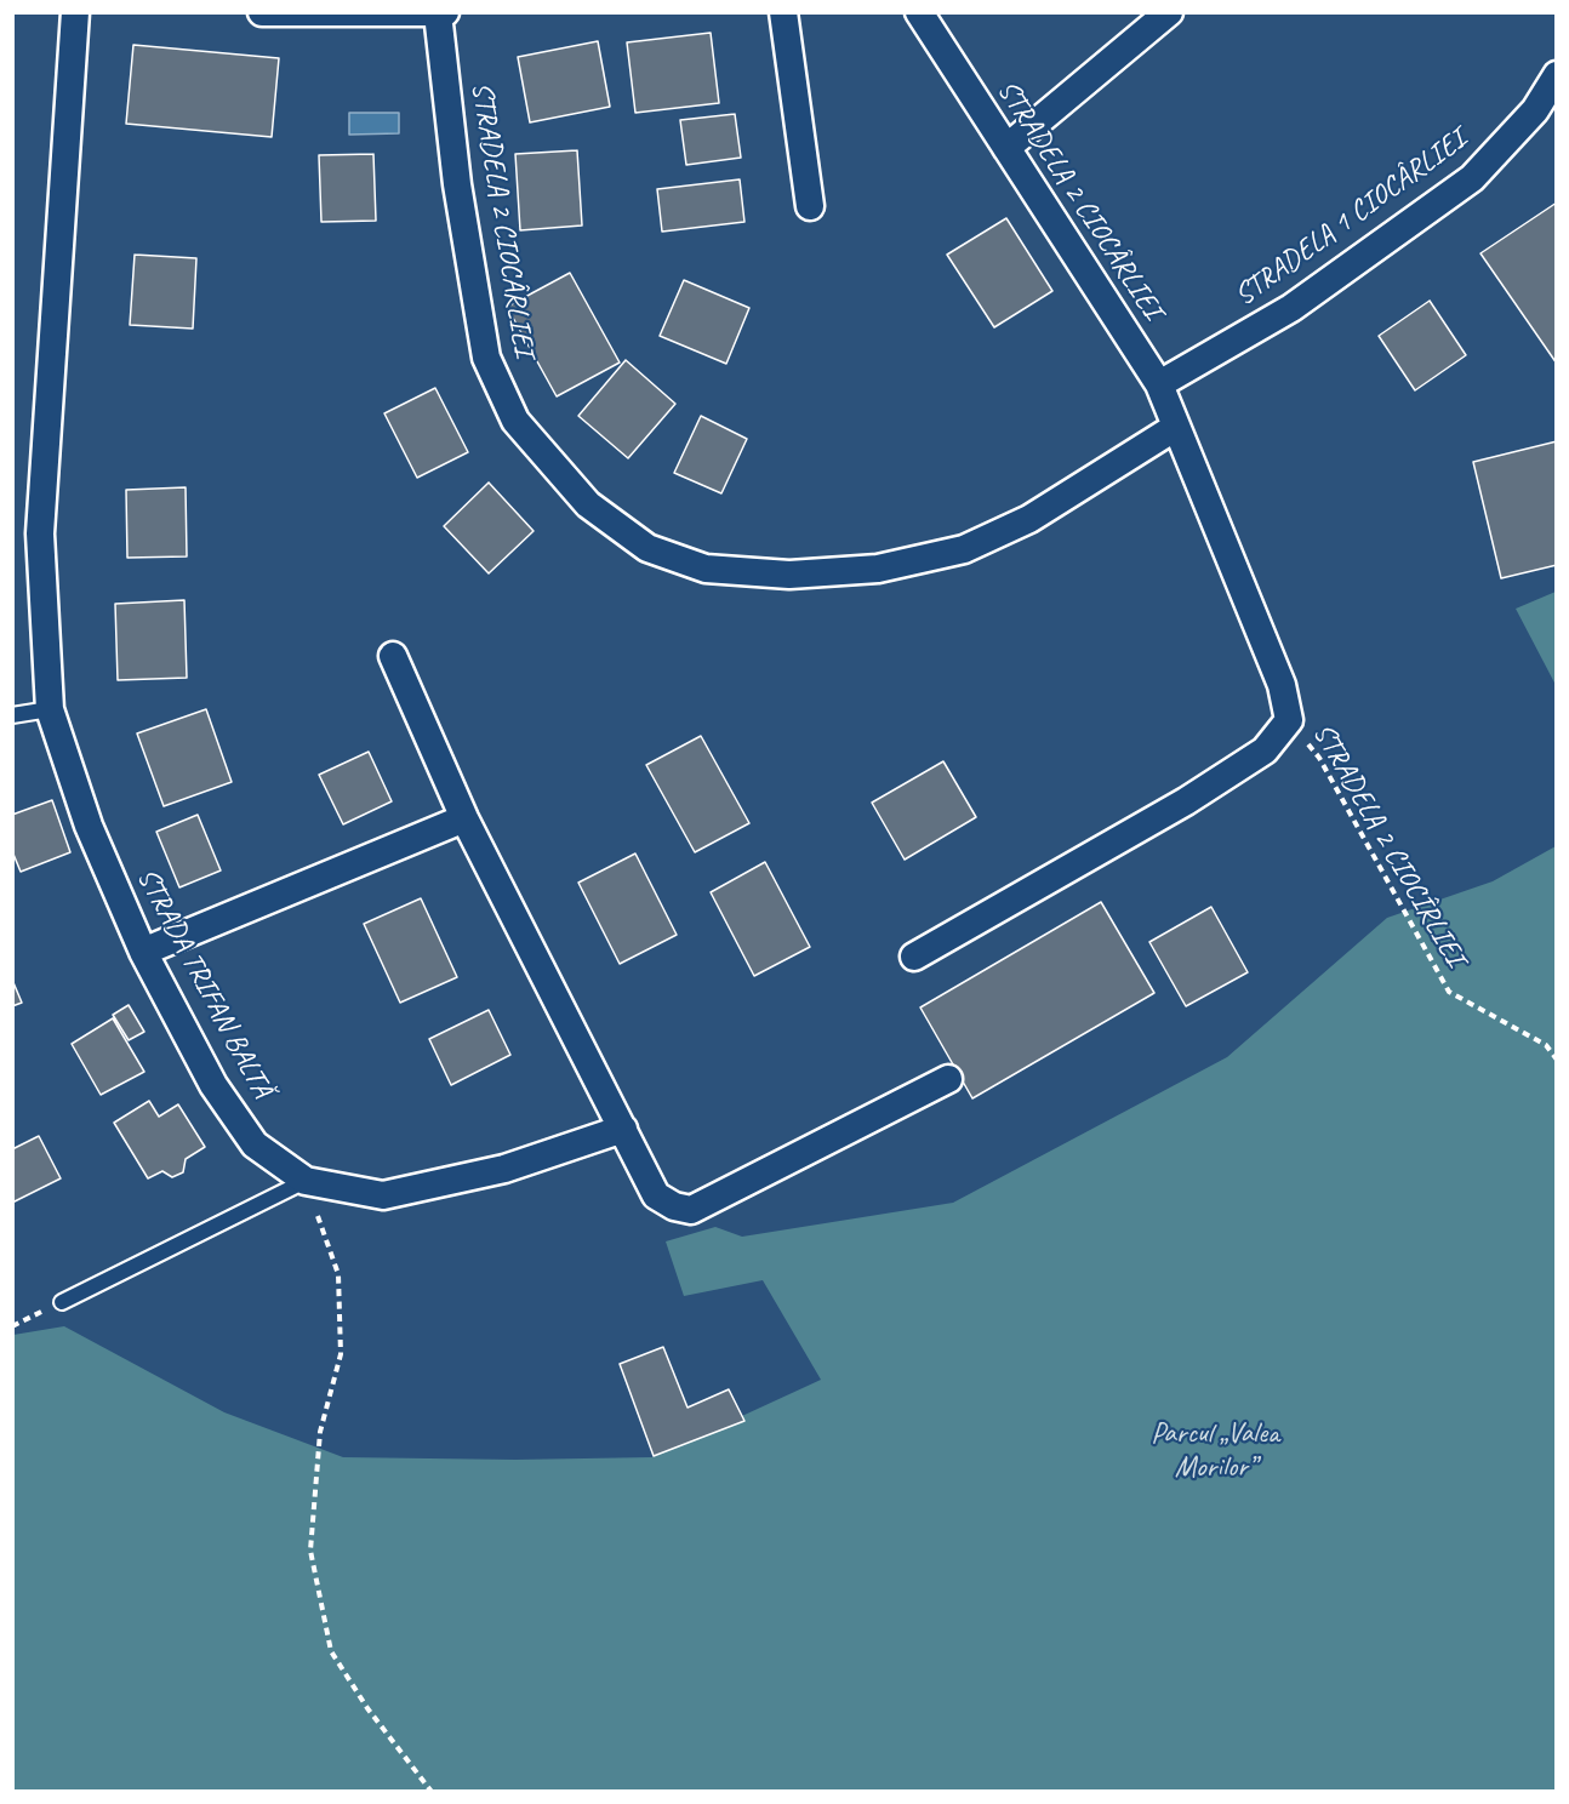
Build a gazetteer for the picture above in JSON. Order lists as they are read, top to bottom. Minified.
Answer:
{"streets":{"street":["STRADELA 2 CIOCÂRLIEI","STRADELA 1 CIOCÂRLIEI","STRADA TRIFAN BALTĂ"],"path":["STRADELA 2 CIOCÎRLIEI"]},"crossings":[["STRADELA 2 CIOCÂRLIEI","STRADELA 1 CIOCÂRLIEI"],["STRADELA 2 CIOCÂRLIEI","STRADELA 2 CIOCÎRLIEI"]],"parks":["Parcul „Valea Morilor”"]}
